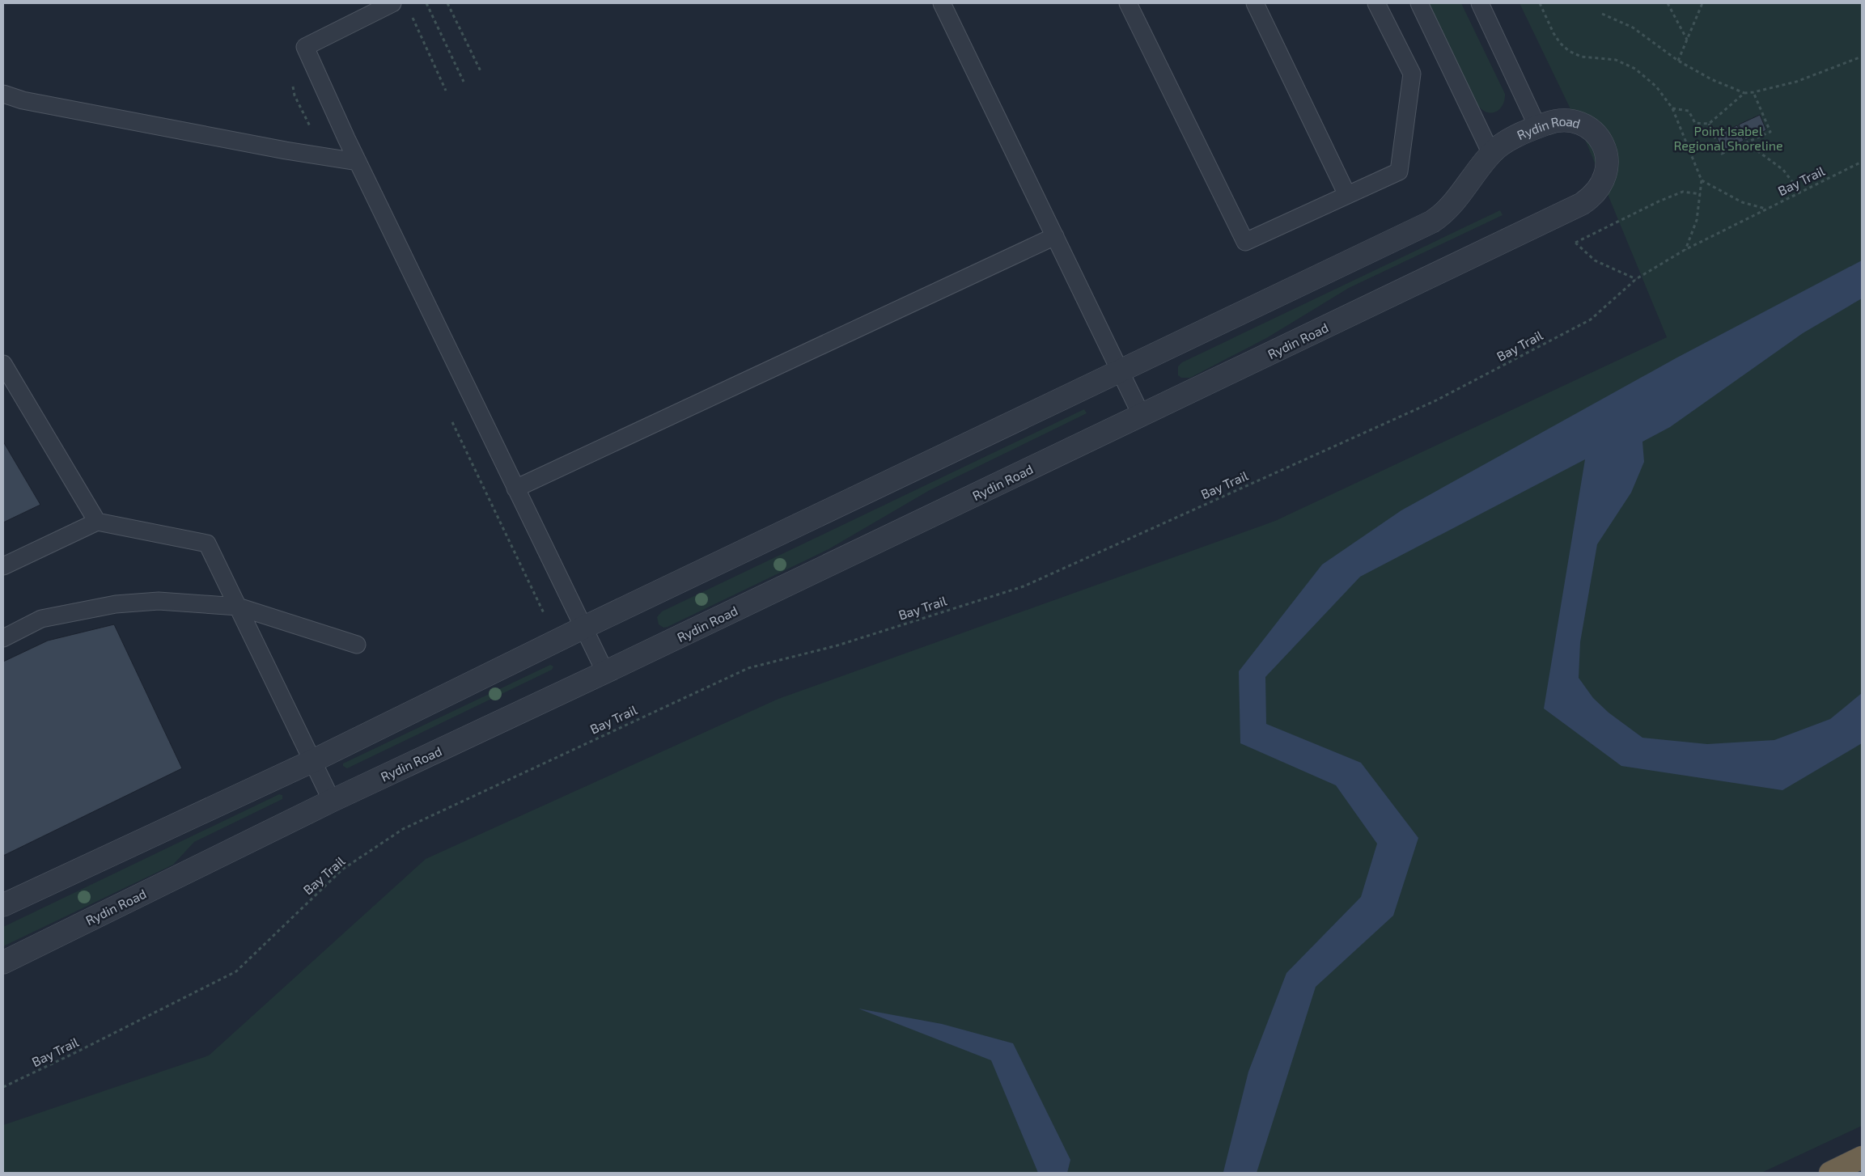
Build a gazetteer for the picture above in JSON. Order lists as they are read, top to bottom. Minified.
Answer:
{"streets":{"street":["Rydin Road"],"path":["Bay Trail"]},"parks":["Point Isabel Regional Shoreline"]}
